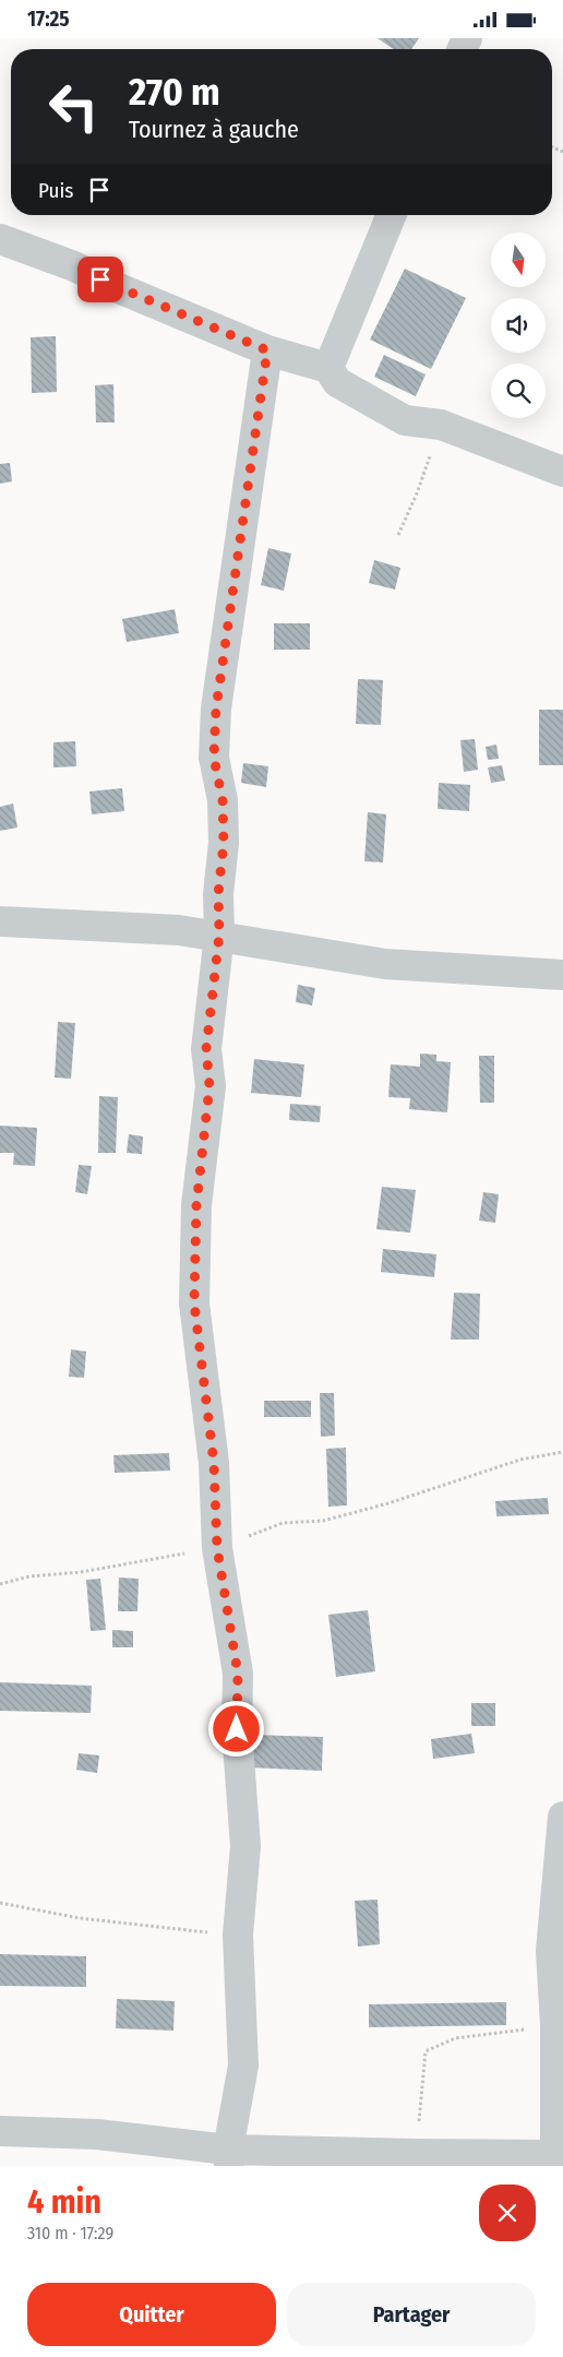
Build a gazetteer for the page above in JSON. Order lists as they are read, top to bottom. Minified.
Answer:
{"north":"bottom","page":{"status":"17:25","turn":["270 m","Tournez à gauche"],"then":"Puis","heading":["4 min","310 m · 17:29"],"buttons":["Quitter","Partager"]}}
